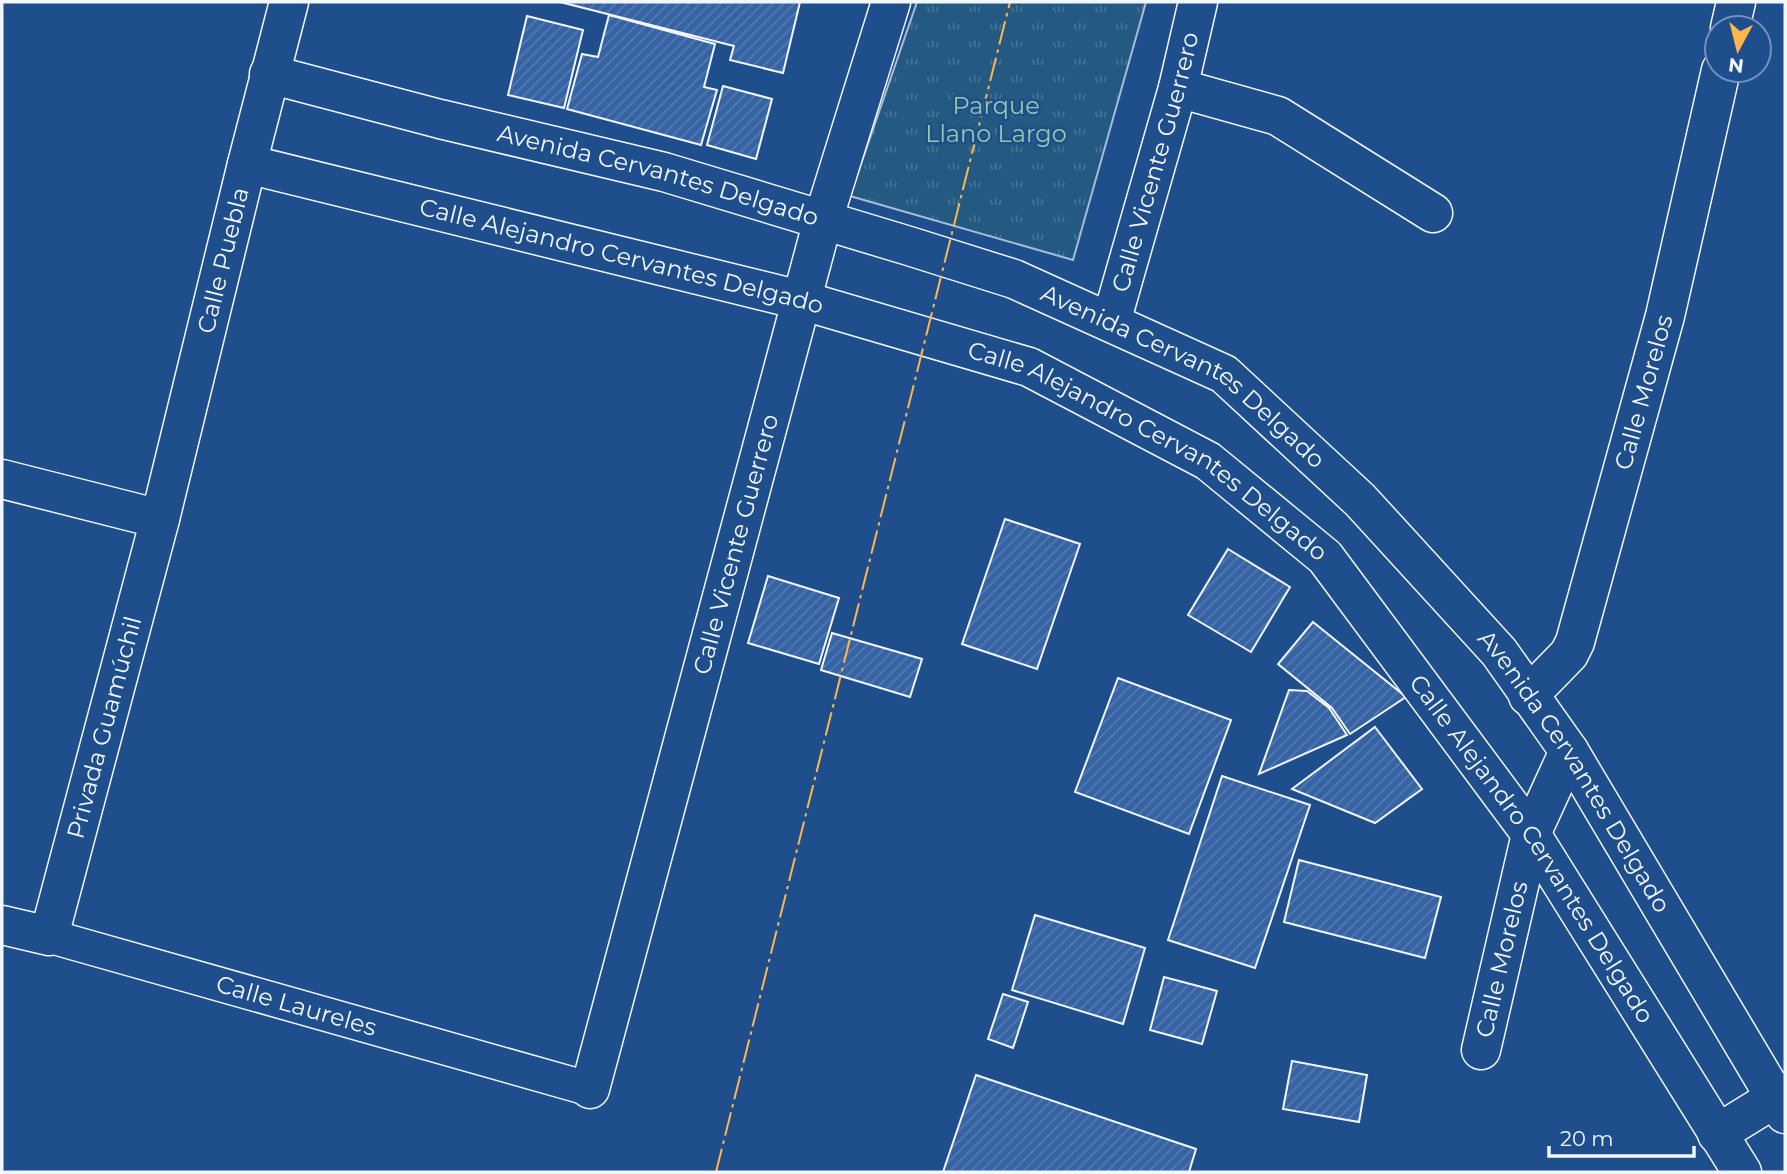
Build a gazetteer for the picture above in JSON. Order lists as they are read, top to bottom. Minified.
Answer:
{"streets":{"street":["Calle Vicente Guerrero","Avenida Cervantes Delgado","Calle Alejandro Cervantes Delgado","Calle Puebla","Calle Morelos","Privada Guamúchil","Calle Laureles"]},"crossings":[["Calle Vicente Guerrero","Avenida Cervantes Delgado"],["Calle Vicente Guerrero","Calle Alejandro Cervantes Delgado"],["Calle Vicente Guerrero","Calle Laureles"],["Avenida Cervantes Delgado","Calle Puebla"],["Avenida Cervantes Delgado","Calle Morelos"],["Calle Alejandro Cervantes Delgado","Calle Puebla"],["Calle Alejandro Cervantes Delgado","Calle Morelos"],["Calle Puebla","Privada Guamúchil"],["Privada Guamúchil","Calle Laureles"]],"parks":["Parque Llano Largo"],"scale_bar":"20 m","north":"bottom"}
